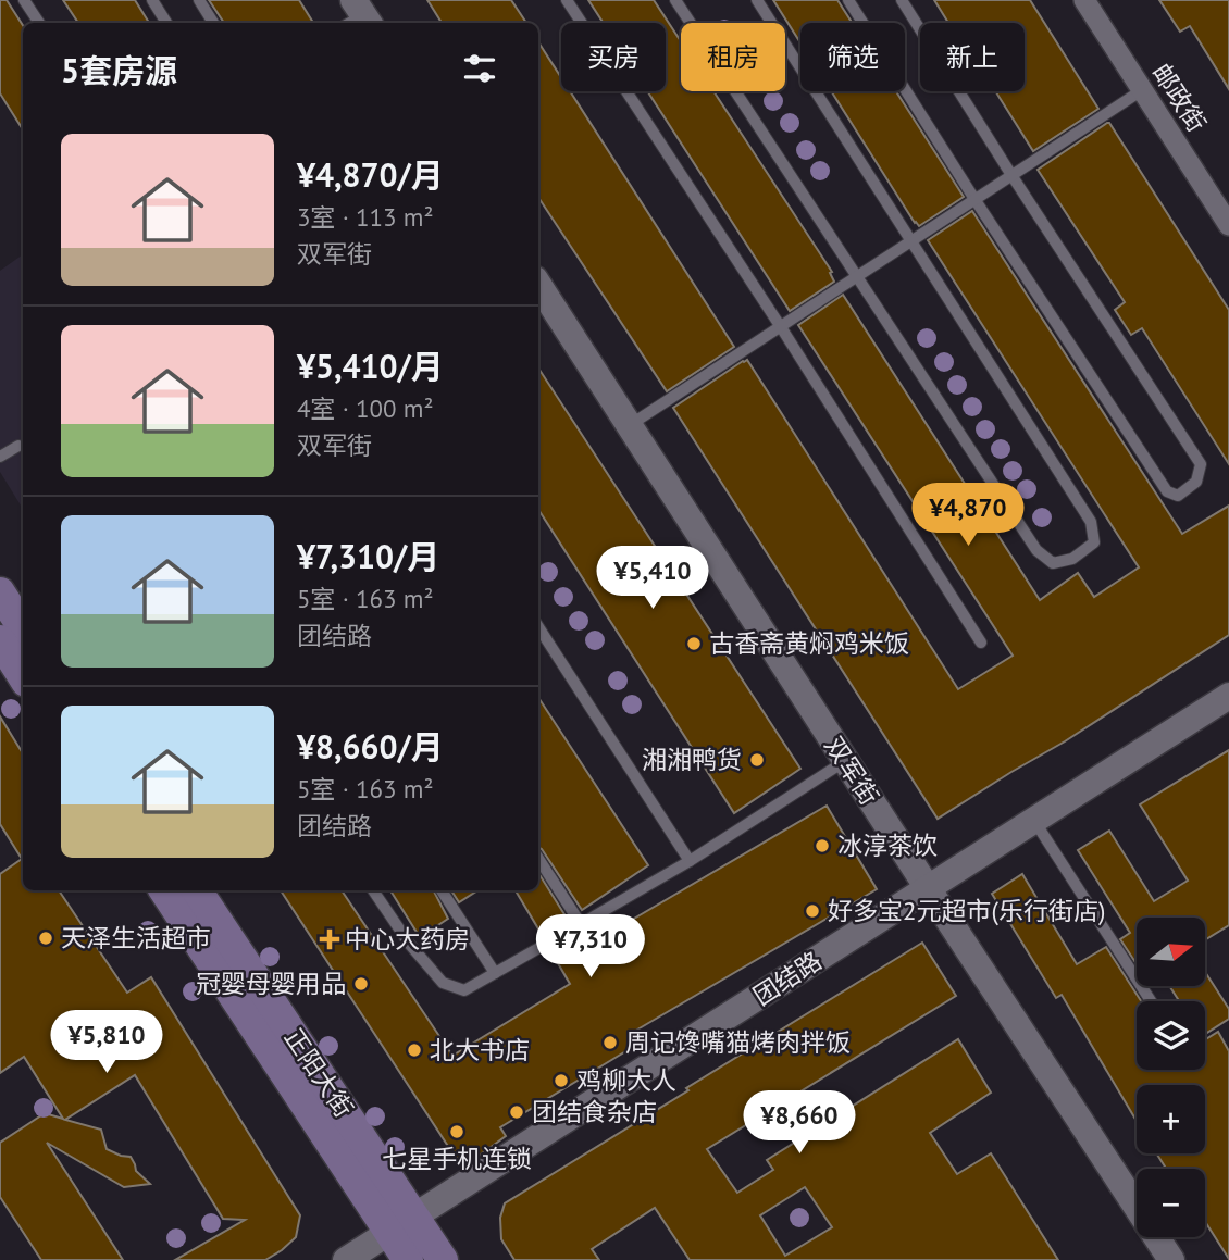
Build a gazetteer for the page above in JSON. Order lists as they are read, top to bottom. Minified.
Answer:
{"streets":{"main road":["正阳大街"],"street":["邮政街","双军街","团结路"]},"crossings":[["双军街","团结路"],["团结路","正阳大街"]],"places":{"other":["古香斋黄焖鸡米饭","湘湘鸭货","冰淳茶饮","好多宝2元超市(乐行街店)","天泽生活超市","冠婴母婴用品","周记馋嘴猫烤肉拌饭","北大书店","鸡柳大人","团结食杂店","七星手机连锁"],"health":["中心大药房"]},"north":"right","page":{"chip":["买房","租房","筛选","新上"],"heading":"5套房源","list":[{"name":"¥4,870/月","note":"3室 · 113 m² · 双军街"},{"name":"¥5,410/月","note":"4室 · 100 m² · 双军街"},{"name":"¥7,310/月","note":"5室 · 163 m² · 团结路"},{"name":"¥8,660/月","note":"5室 · 163 m² · 团结路"}],"price":["¥4,870","¥5,410","¥7,310","¥5,810","¥8,660"],"map_buttons":["+","−"]}}
